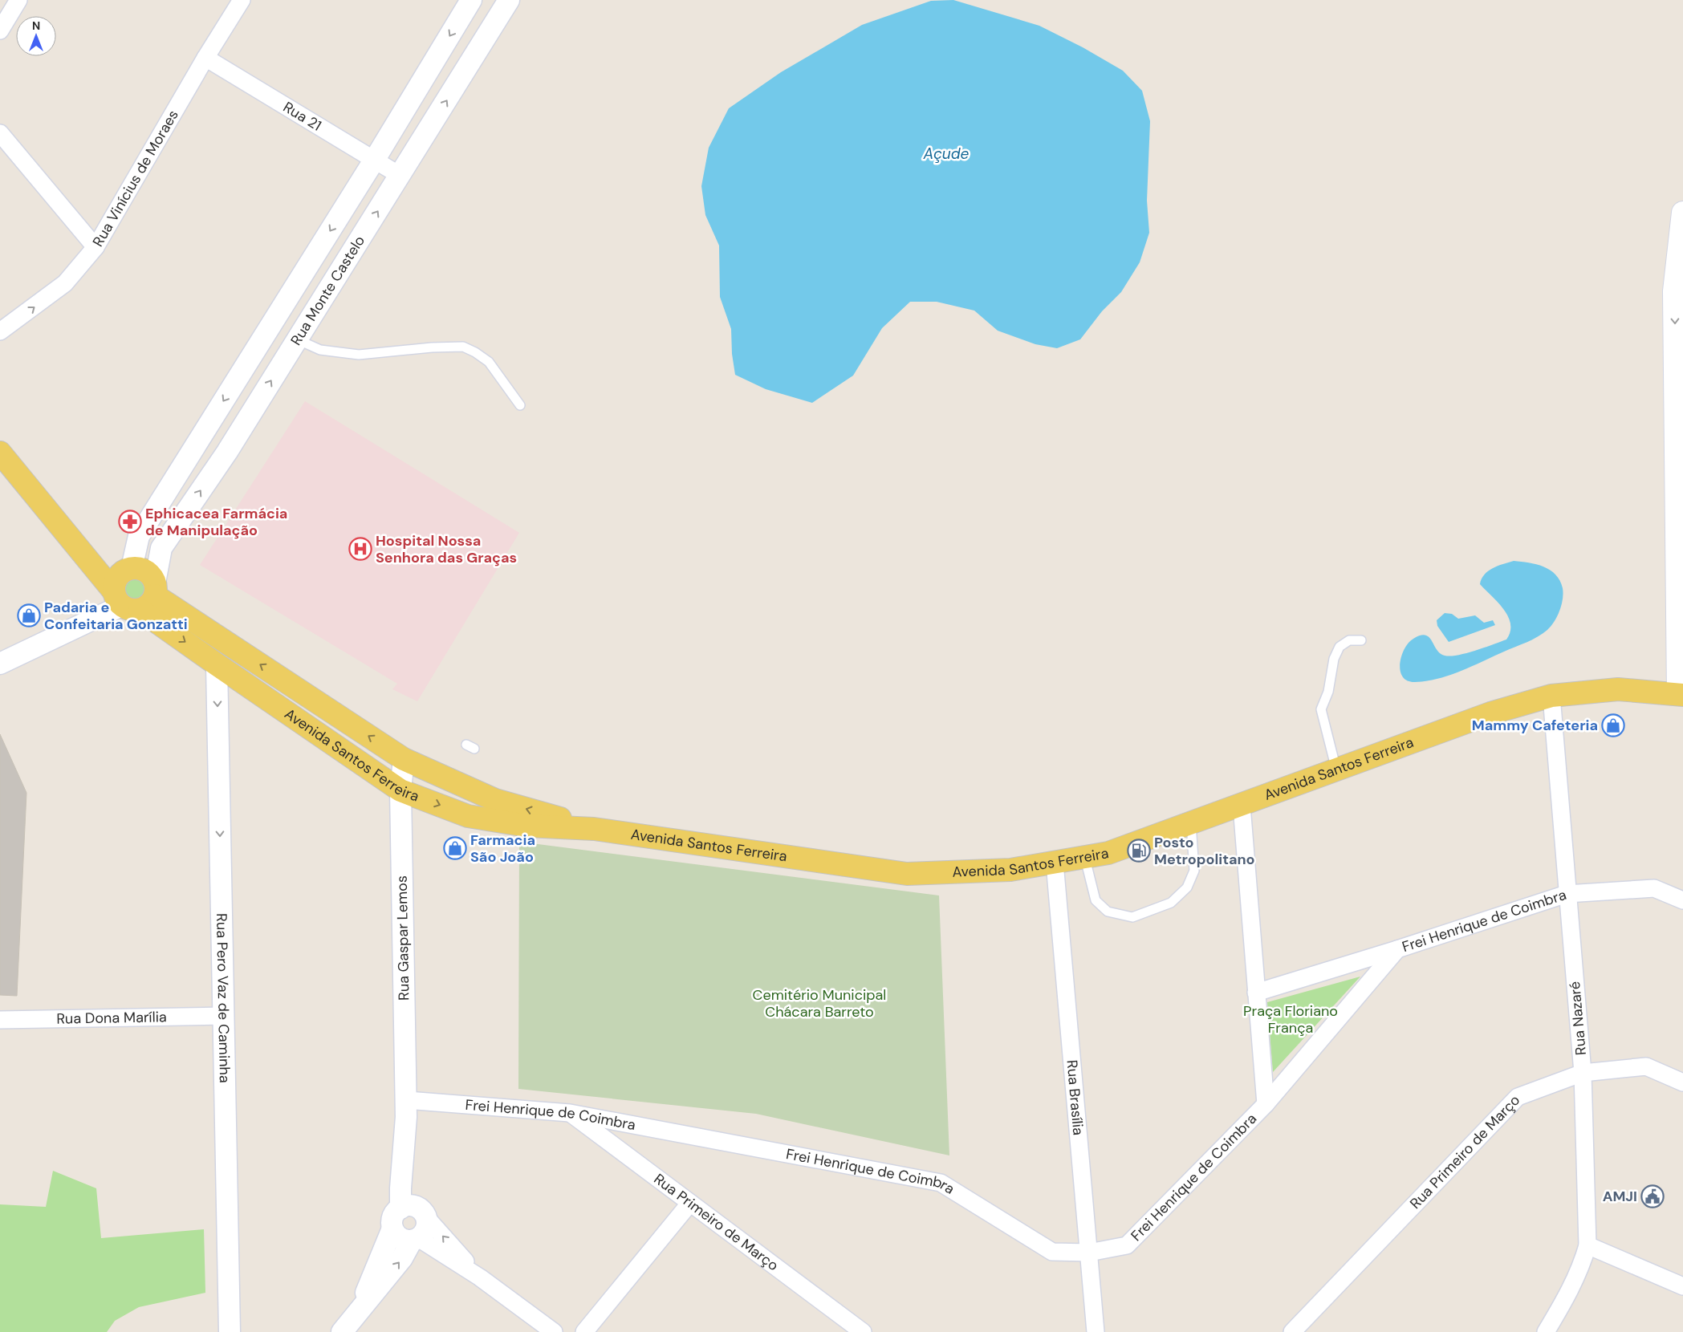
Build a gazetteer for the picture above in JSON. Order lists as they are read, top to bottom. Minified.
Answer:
{"streets":{"main road":["Avenida Santos Ferreira"],"street":["Rua 21","Rua Vinícius de Moraes","Rua Monte Castelo","Frei Henrique de Coimbra","Rua Gaspar Lemos","Rua Pero Vaz de Caminha","Rua Dona Marília","Rua Nazaré","Rua Brasília","Rua Primeiro de Março"]},"crossings":[["Rua 21","Rua Vinícius de Moraes"],["Rua 21","Rua Monte Castelo"],["Rua Monte Castelo","Avenida Santos Ferreira"],["Avenida Santos Ferreira","Rua Gaspar Lemos"],["Avenida Santos Ferreira","Rua Pero Vaz de Caminha"],["Avenida Santos Ferreira","Rua Nazaré"],["Avenida Santos Ferreira","Rua Brasília"],["Frei Henrique de Coimbra","Rua Gaspar Lemos"],["Frei Henrique de Coimbra","Rua Nazaré"],["Frei Henrique de Coimbra","Rua Brasília"],["Frei Henrique de Coimbra","Rua Primeiro de Março"],["Rua Pero Vaz de Caminha","Rua Dona Marília"],["Rua Nazaré","Rua Primeiro de Março"]],"one_way":["Rua Pero Vaz de Caminha"],"water":["Açude"],"parks":["Cemitério Municipal Chácara Barreto","Praça Floriano França"],"places":{"pharmacy":["Ephicacea Farmácia de Manipulação"],"hospital":["Hospital Nossa Senhora das Graças"],"shop":["Padaria e Confeitaria Gonzatti","Mammy Cafeteria","Farmacia São João"],"fuel station":["Posto Metropolitano"],"public building":["AMJI"]},"north":"top"}
